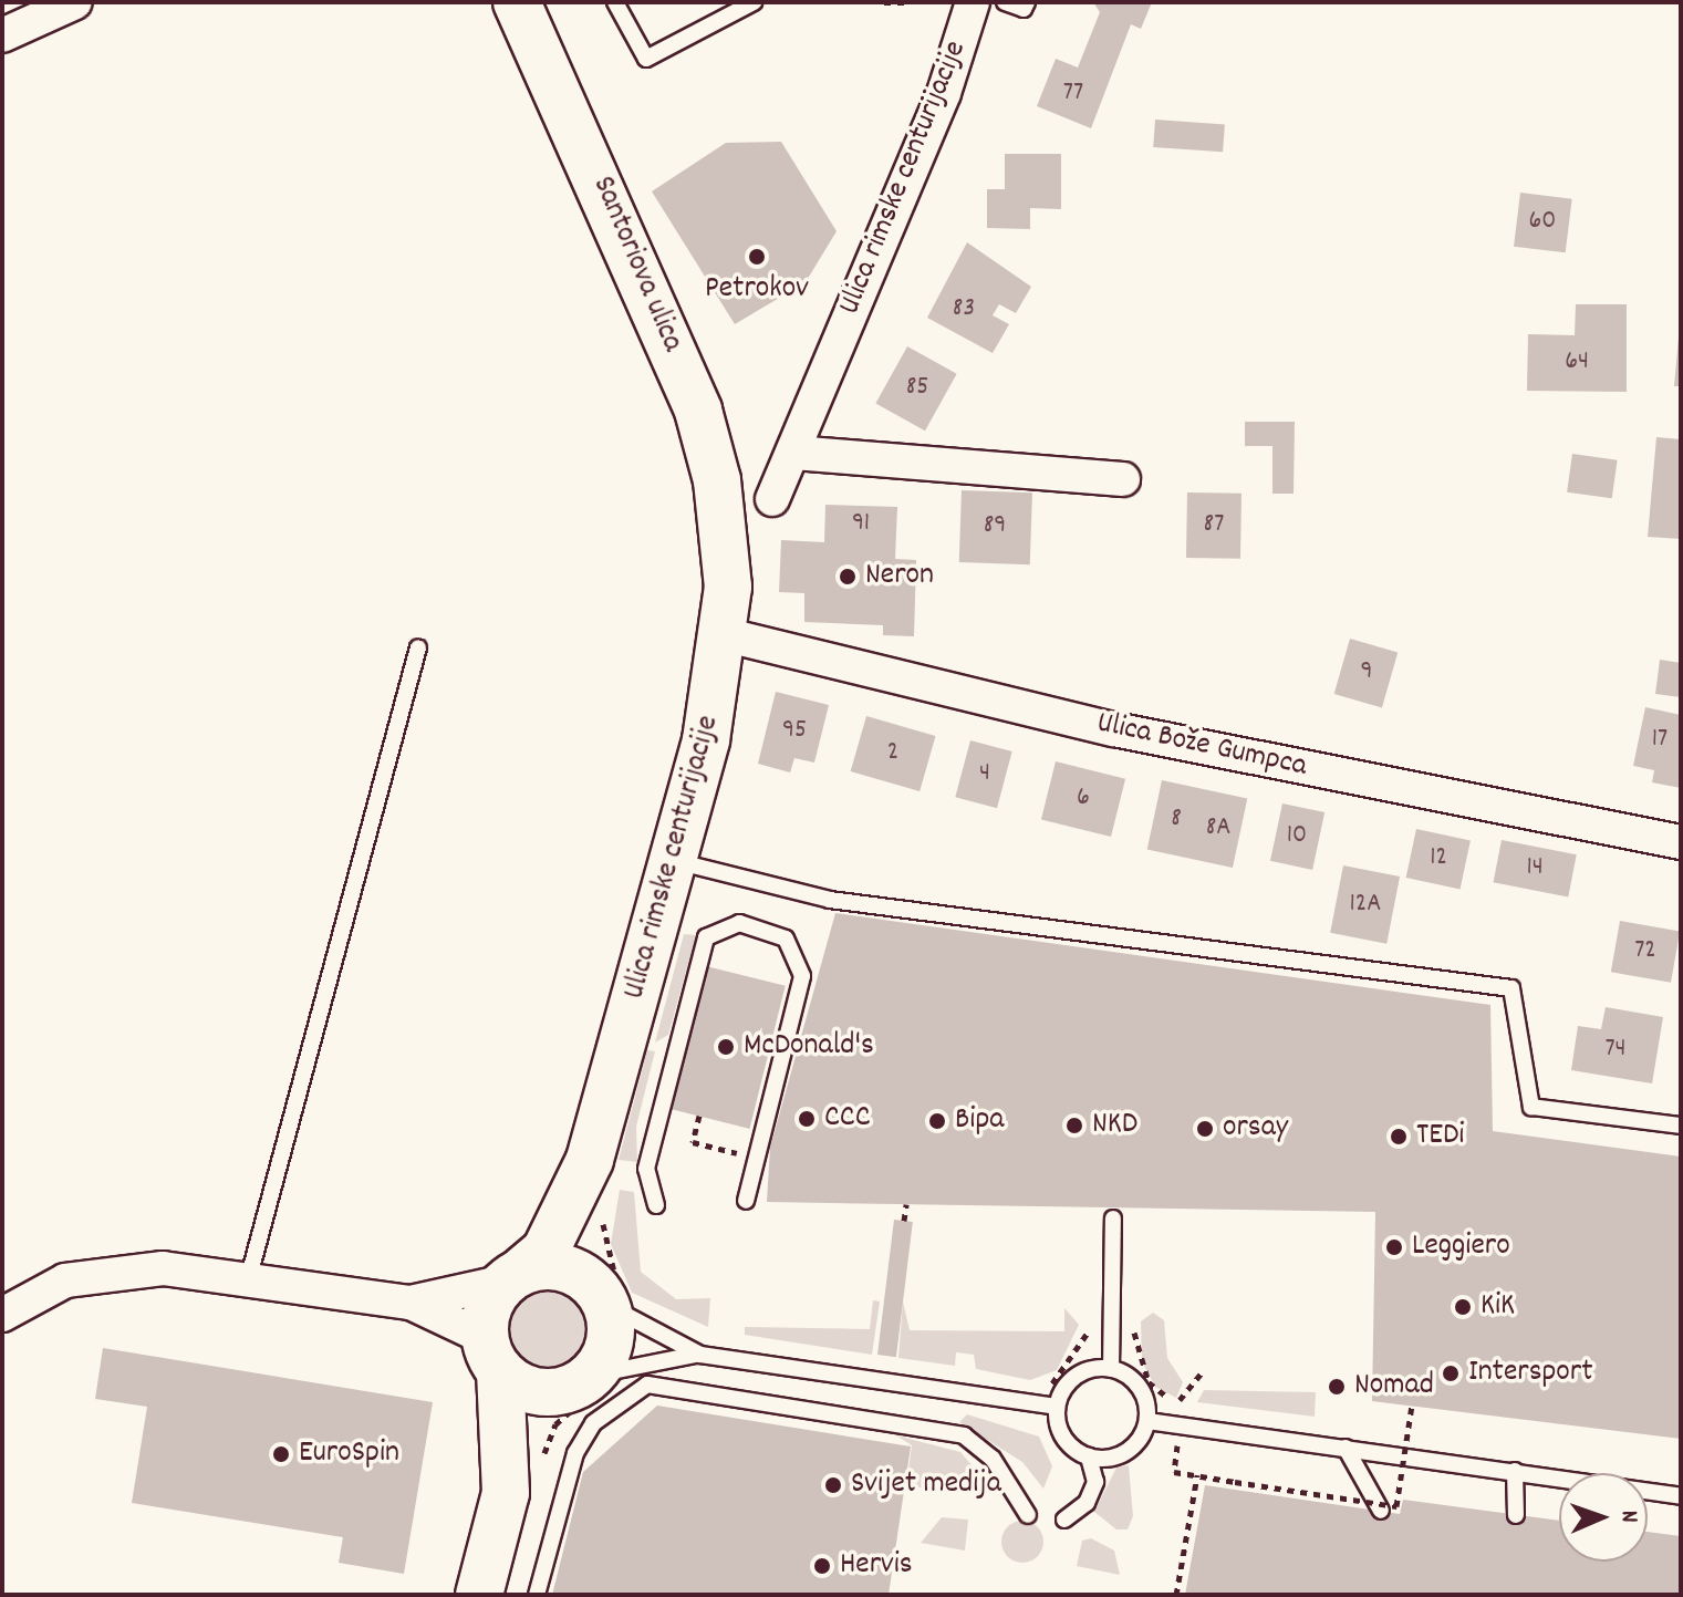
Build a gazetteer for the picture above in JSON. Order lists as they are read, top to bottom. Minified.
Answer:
{"streets":{"main road":["Ulica rimske centurijacije","Santoriova ulica"],"street":["Ulica Bože Gumpca"]},"crossings":[["Ulica rimske centurijacije","Santoriova ulica"],["Ulica rimske centurijacije","Ulica Bože Gumpca"]],"places":["Petrokov","Neron","McDonald's","CCC","Bipa","NKD","orsay","TEDi","Leggiero","KiK","Intersport","Nomad","EuroSpin","Svijet medija","Hervis"],"house_numbers":["77","60","83","64","85","91","87","89","9","95","17","2","4","6","8","8A","10","12","14","12A","72","74"],"north":"right"}
